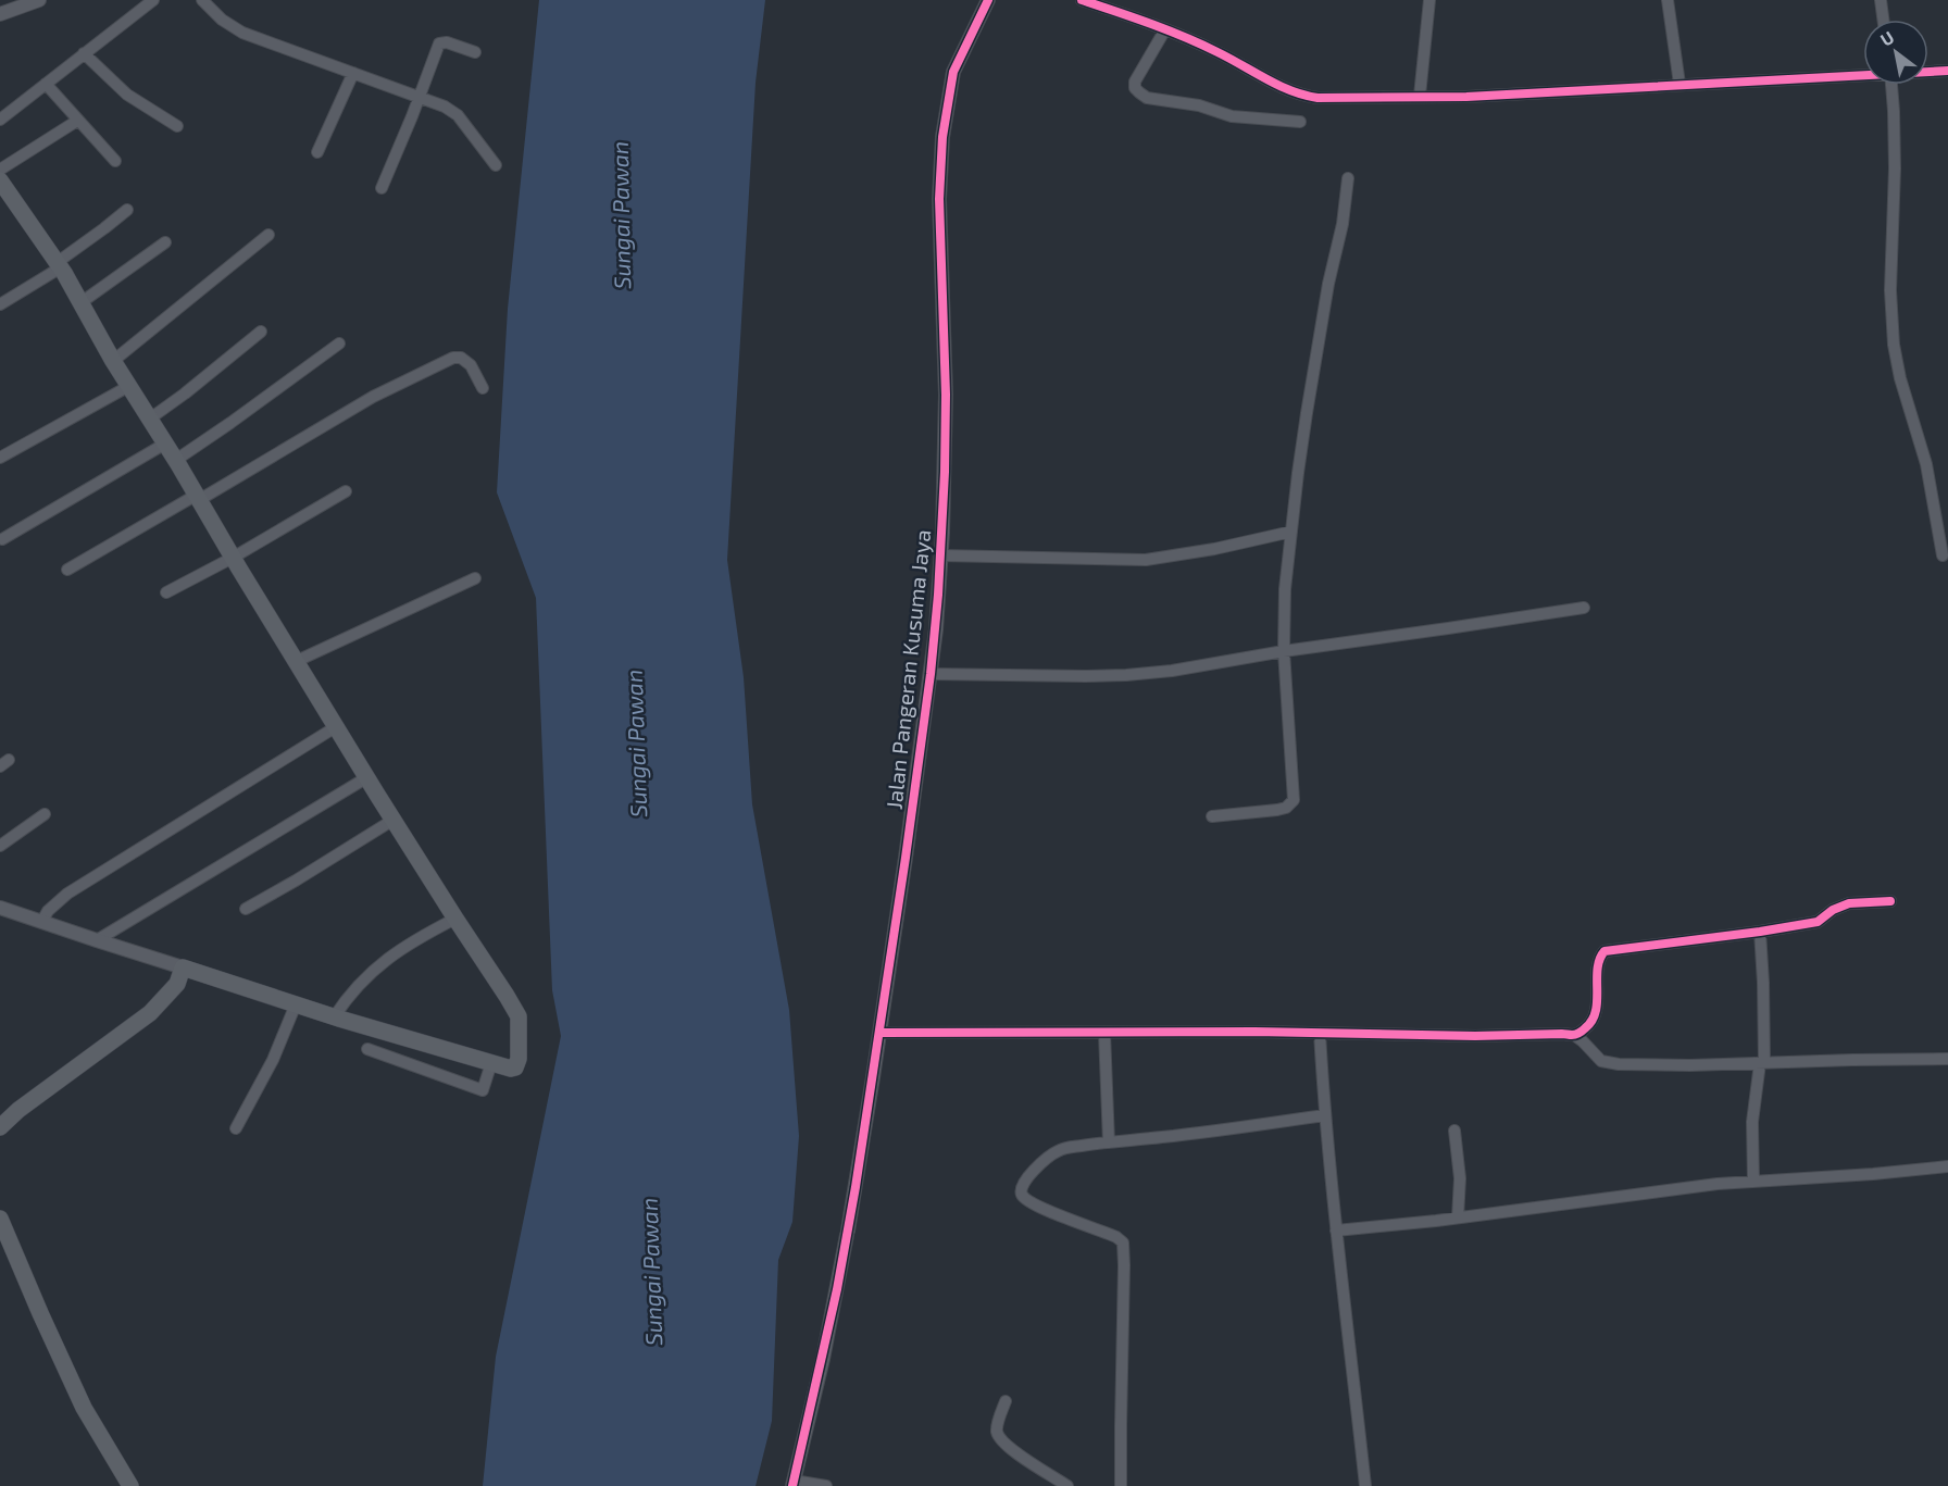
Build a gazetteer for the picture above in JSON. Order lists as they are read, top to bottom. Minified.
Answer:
{"streets":{"street":["Jalan Pangeran Kusuma Jaya"]},"water":["Sungai Pawan"],"north":"top left"}
